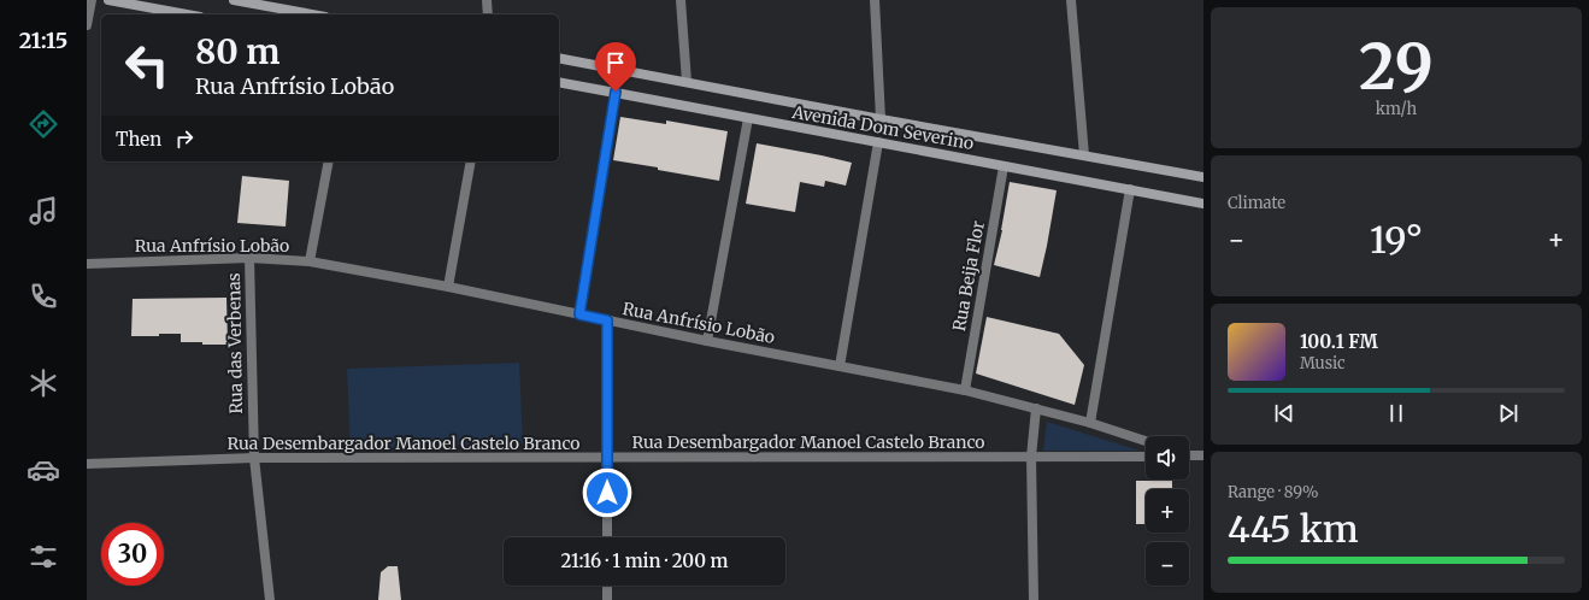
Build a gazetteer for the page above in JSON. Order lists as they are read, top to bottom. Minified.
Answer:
{"streets":{"main road":["Avenida Dom Severino"],"street":["Rua Anfrísio Lobão","Rua Beija Flor","Rua das Verbenas","Rua Desembargador Manoel Castelo Branco"]},"crossings":[["Avenida Dom Severino","Rua Beija Flor"],["Rua Anfrísio Lobão","Rua Beija Flor"],["Rua Anfrísio Lobão","Rua das Verbenas"],["Rua das Verbenas","Rua Desembargador Manoel Castelo Branco"]],"page":{"tabs":"21:15","tile":[["29","km/h"],"Climate",["Range · 89%","445 km"]],"turn":["80 m","Rua Anfrísio Lobão"],"then":"Then","heat":["−","19°","+"],"song":["100.1 FM","Music"],"map_buttons":["+","−"],"limit":"30","trip":"21:16 · 1 min · 200 m"}}
